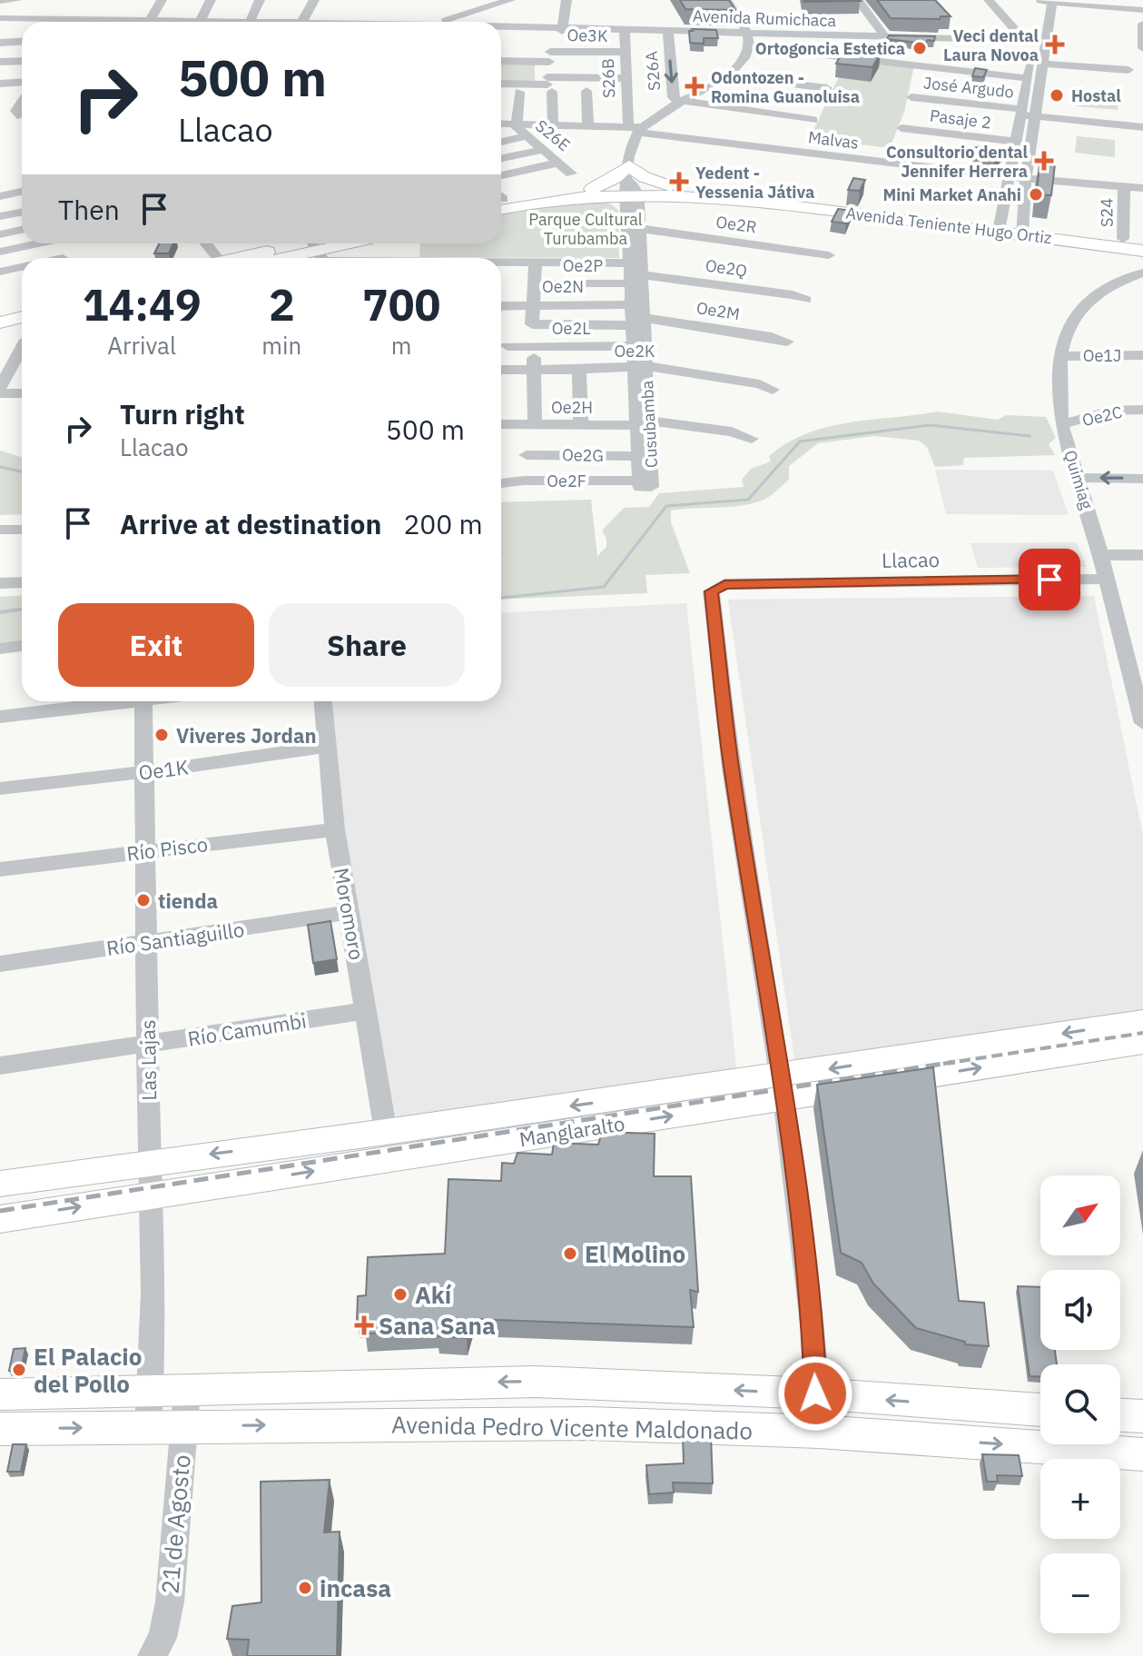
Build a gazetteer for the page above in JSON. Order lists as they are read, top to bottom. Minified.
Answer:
{"streets":{"main road":["Avenida Teniente Hugo Ortiz","Manglaralto","Avenida Pedro Vicente Maldonado"],"street":["Avenida Rumichaca","Oe3K","S26A","S26B","José Argudo","Pasaje 2","S26E","Malvas","S24","Oe2R","Oe2P","Oe2Q","Oe2N","Oe2M","Oe2L","Oe2K","Oe1J","Oe2H","Oe2C","Cusubamba","Oe2G","Quimiag","Oe2F","Llacao","Oe1K","Río Pisco","Moromoro","Río Santiaguillo","Río Camumbi","Las Lajas","21 de Agosto"]},"crossings":[["Avenida Rumichaca","S26A"],["Avenida Rumichaca","S26B"],["Oe3K","S26B"],["S26B","Malvas"],["S26B","Cusubamba"],["S26E","Malvas"],["Malvas","S24"],["Malvas","Cusubamba"],["S24","Avenida Teniente Hugo Ortiz"],["Oe2R","Cusubamba"],["Avenida Teniente Hugo Ortiz","Cusubamba"],["Oe2P","Oe2Q"],["Oe2P","Cusubamba"],["Oe2Q","Cusubamba"],["Oe2N","Oe2M"],["Oe2N","Cusubamba"],["Oe2M","Cusubamba"],["Oe2L","Cusubamba"],["Oe2K","Cusubamba"],["Oe1J","Quimiag"],["Oe2H","Cusubamba"],["Oe2C","Quimiag"],["Cusubamba","Oe2G"],["Cusubamba","Oe2F"],["Quimiag","Llacao"],["Llacao","Manglaralto"],["Oe1K","Moromoro"],["Oe1K","Las Lajas"],["Río Pisco","Moromoro"],["Río Pisco","Las Lajas"],["Moromoro","Río Santiaguillo"],["Moromoro","Río Camumbi"],["Moromoro","Manglaralto"],["Río Santiaguillo","Las Lajas"],["Río Camumbi","Las Lajas"],["Las Lajas","Manglaralto"],["Las Lajas","Avenida Pedro Vicente Maldonado"],["Avenida Pedro Vicente Maldonado","21 de Agosto"]],"parks":["Parque Cultural Turubamba"],"places":{"health":["Veci dental Laura Novoa","Odontozen - Romina Guanoluisa","Consultorio dental Jennifer Herrera","Yedent - Yessenia Játiva","Sana Sana"],"other":["Ortogoncia Estetica","Hostal","Mini Market Anahi","Viveres Jordan","tienda","El Molino","Akí","El Palacio del Pollo","incasa"]},"north":"top right","page":{"turn":["500 m","Llacao"],"then":"Then","eta":["14:49","Arrival","2","min","700","m"],"list":[{"name":"Turn right","note":"Llacao","value":"500 m"},{"name":"Arrive at destination","value":"200 m"}],"buttons":["Exit","Share"],"map_buttons":["+","−"]}}
